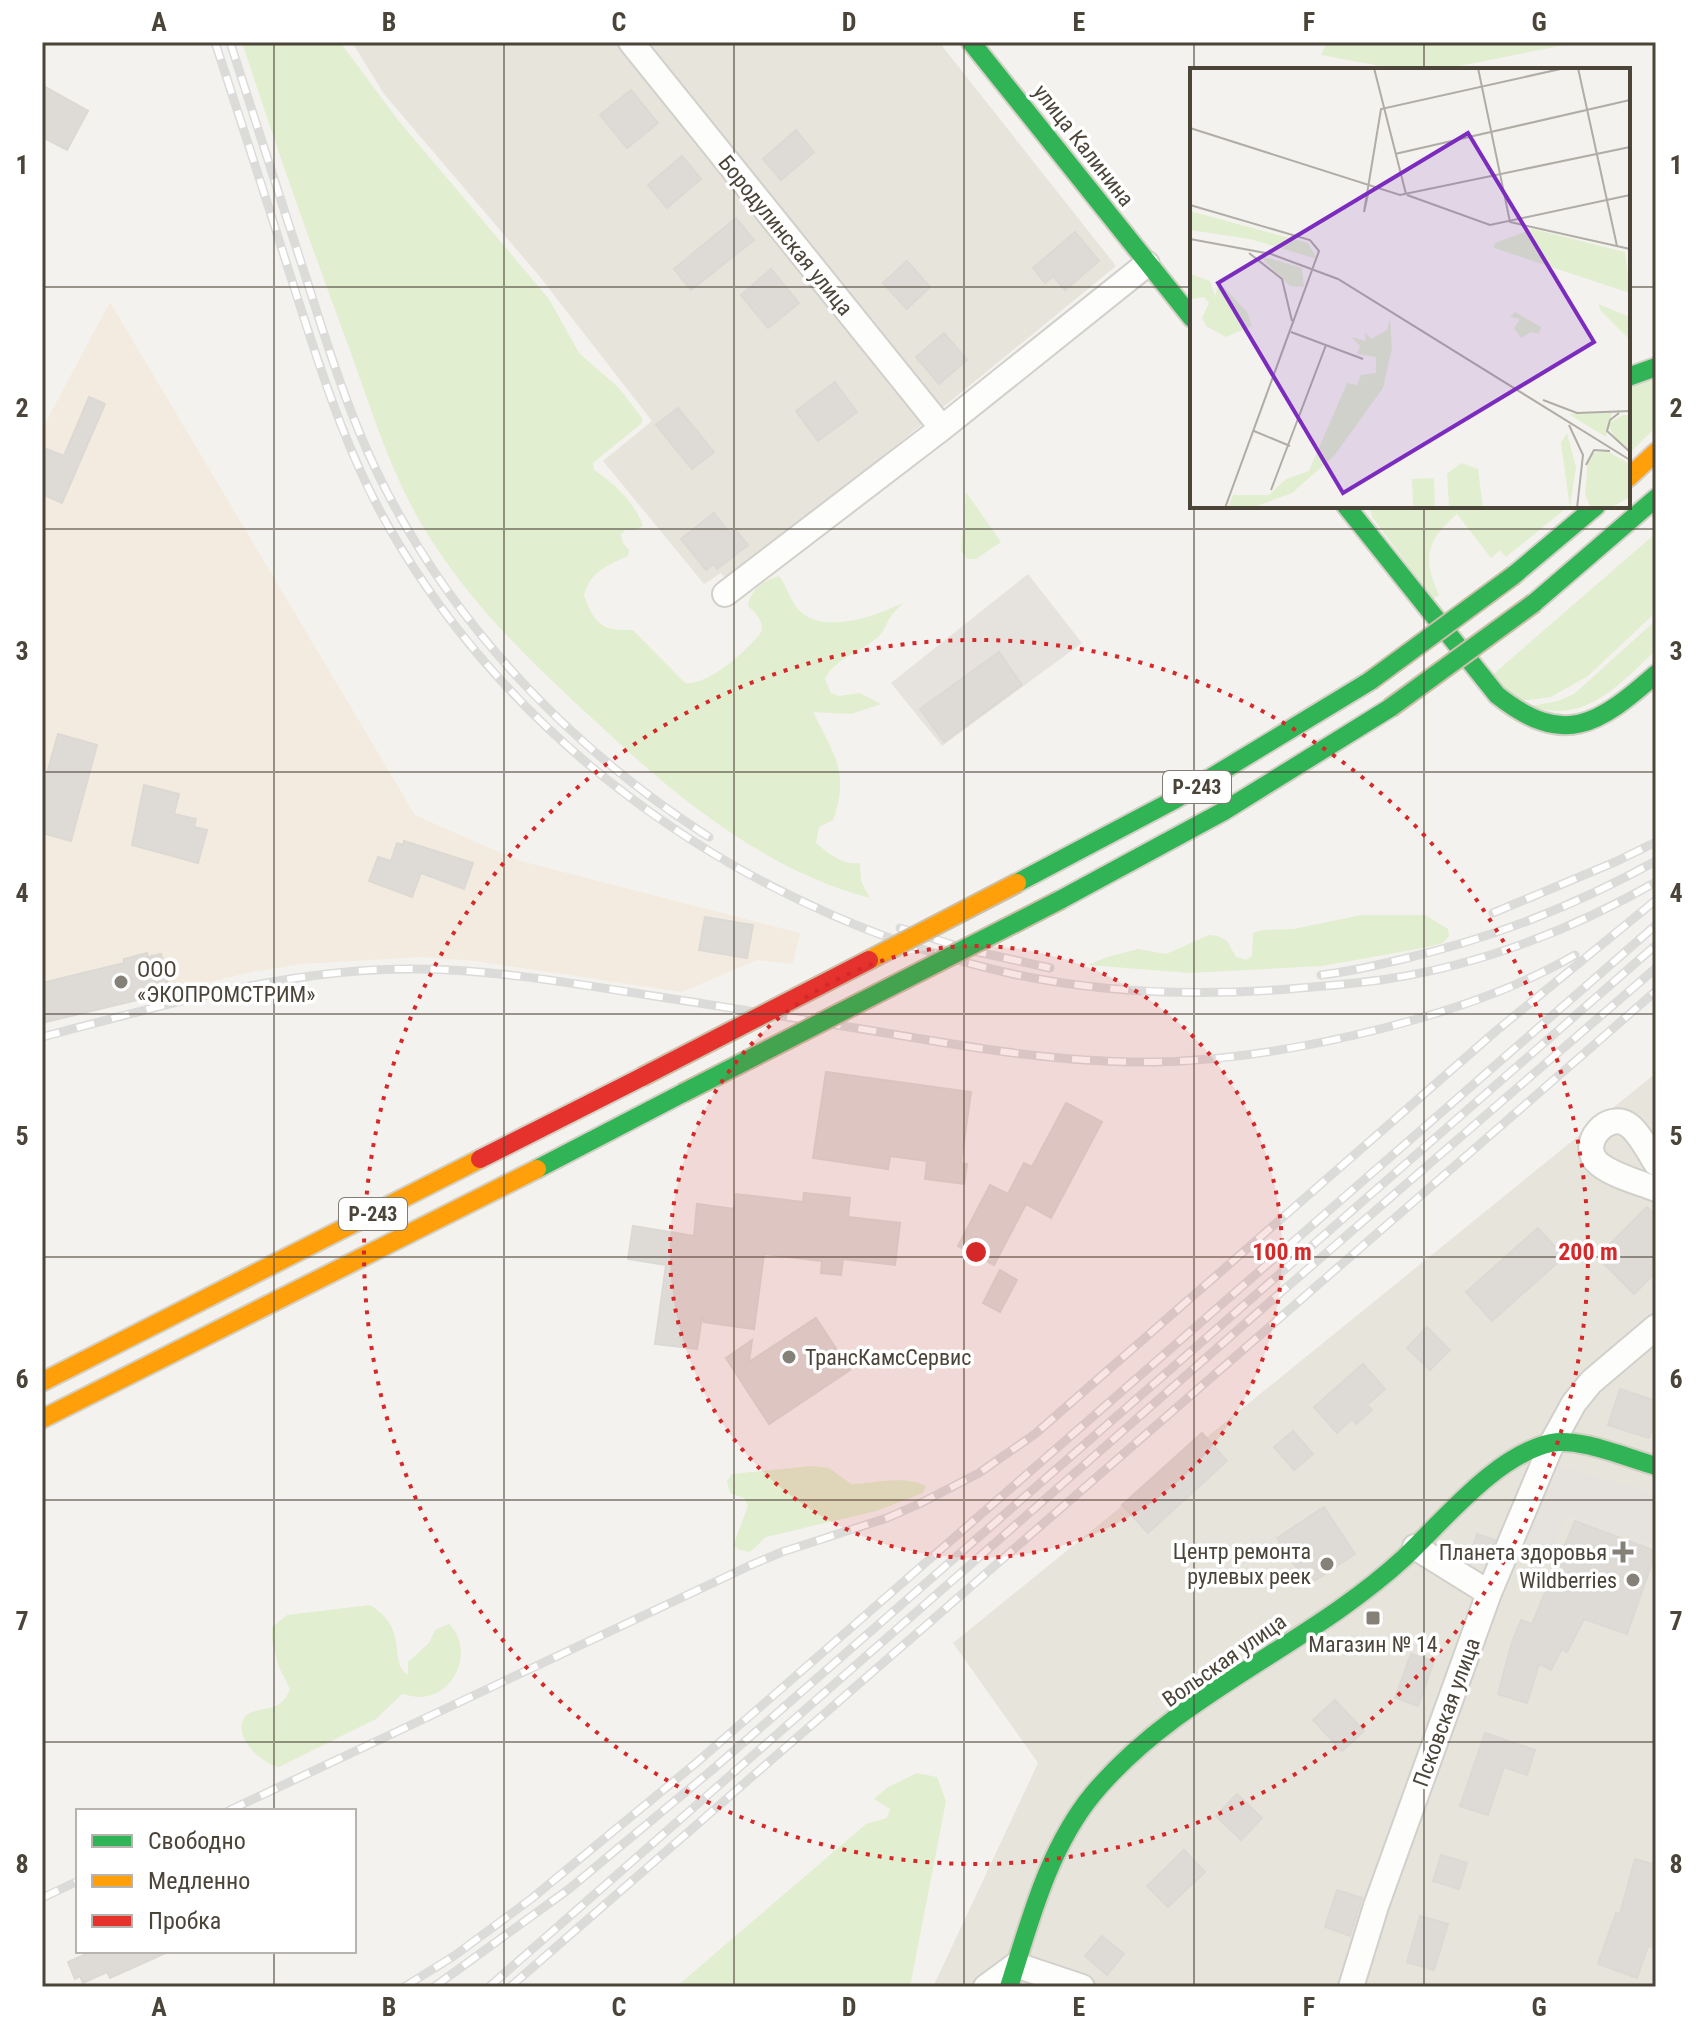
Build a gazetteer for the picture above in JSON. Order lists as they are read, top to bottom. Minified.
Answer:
{"streets":{"main road":["улица Калинина","Р-243","Вольская улица"],"street":["Бородулинская улица","Псковская улица"]},"crossings":[["Вольская улица","Псковская улица"]],"places":{"other":["ООО «ЭКОПРОМСТРИМ»","ТрансКамсСервис","Центр ремонта рулевых реек","Wildberries"],"health":["Планета здоровья"],"transit":["Магазин № 14"]},"legend":["Свободно","Медленно","Пробка"],"grid":{"columns":["A","B","C","D","E","F","G"],"rows":["1","2","3","4","5","6","7","8"]},"rings":["100 m","200 m"]}
